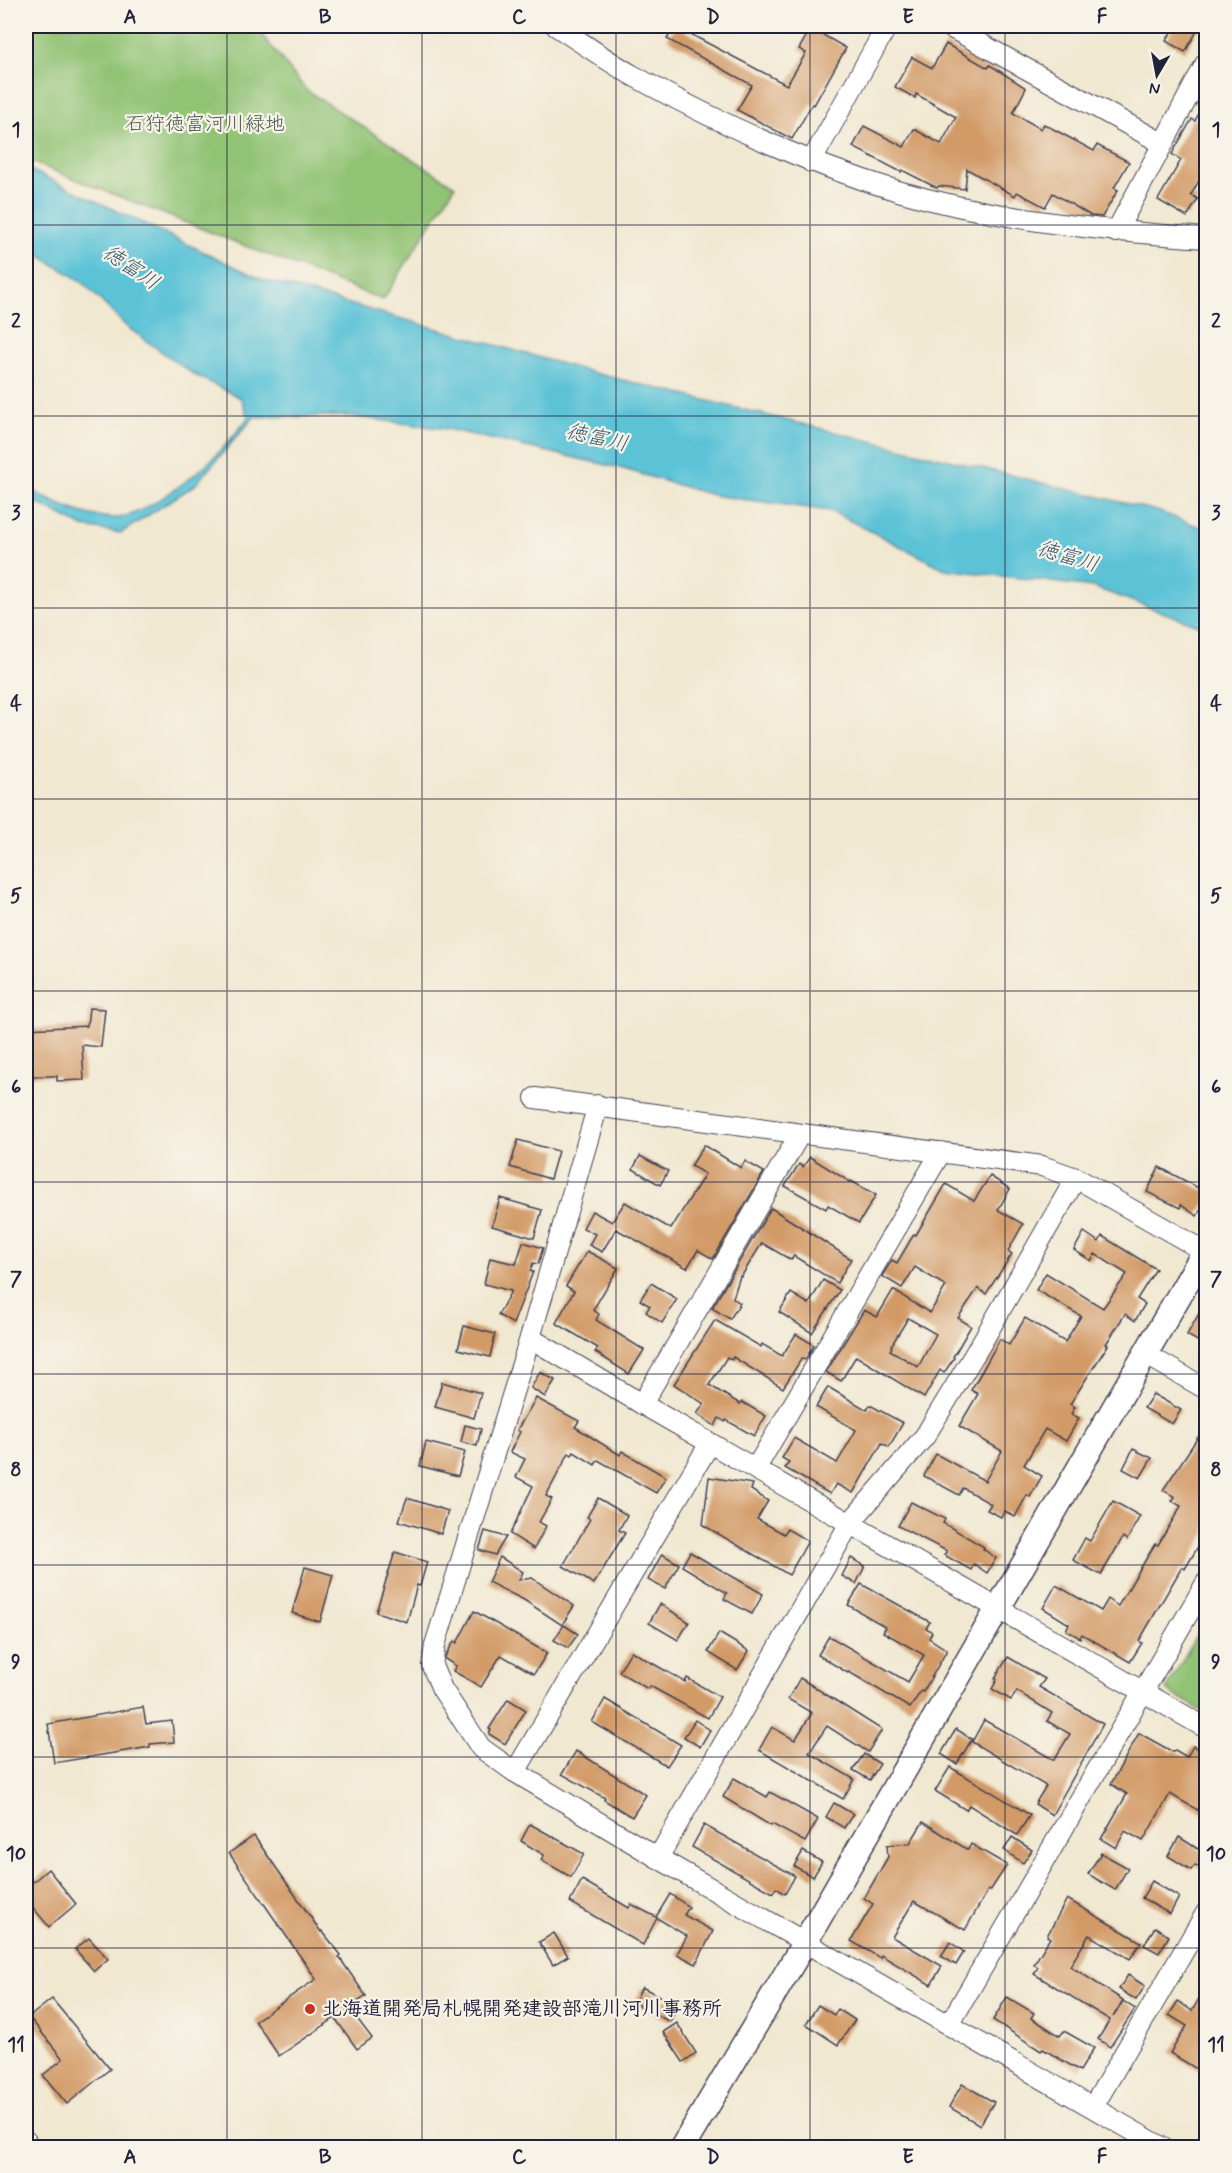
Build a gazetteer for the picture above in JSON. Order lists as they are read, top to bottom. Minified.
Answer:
{"water":["徳富川"],"parks":["石狩徳富河川緑地"],"places":["北海道開発局札幌開発建設部滝川河川事務所"],"north":"bottom","grid":{"columns":["A","B","C","D","E","F"],"rows":["1","2","3","4","5","6","7","8","9","10","11"]}}
